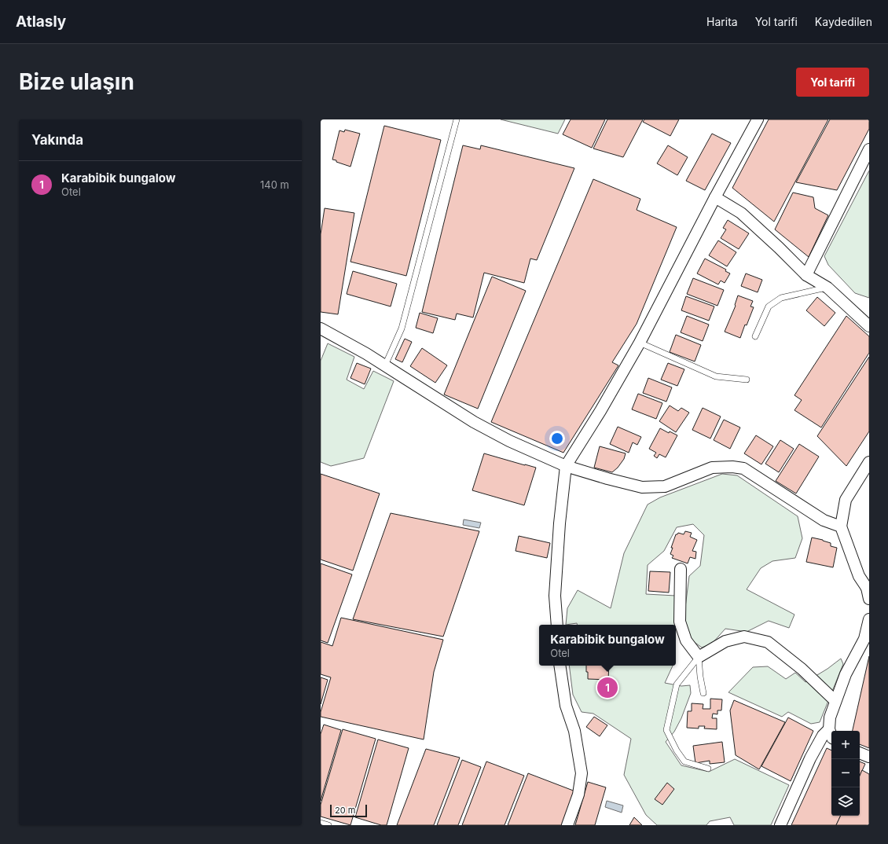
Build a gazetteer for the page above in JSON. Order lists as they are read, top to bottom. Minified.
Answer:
{"scale_bar":"20 m","page":{"header":"Atlasly","nav":["Harita","Yol tarifi","Kaydedilen"],"buttons":"Yol tarifi","title":"Bize ulaşın","heading":"Yakında","list":[{"mark":"1","name":"Karabibik bungalow","note":"Otel","value":"140 m"}],"popup":["Karabibik bungalow","Otel"],"pins":"1","map_buttons":["+","−"],"scale":"20 m"}}
